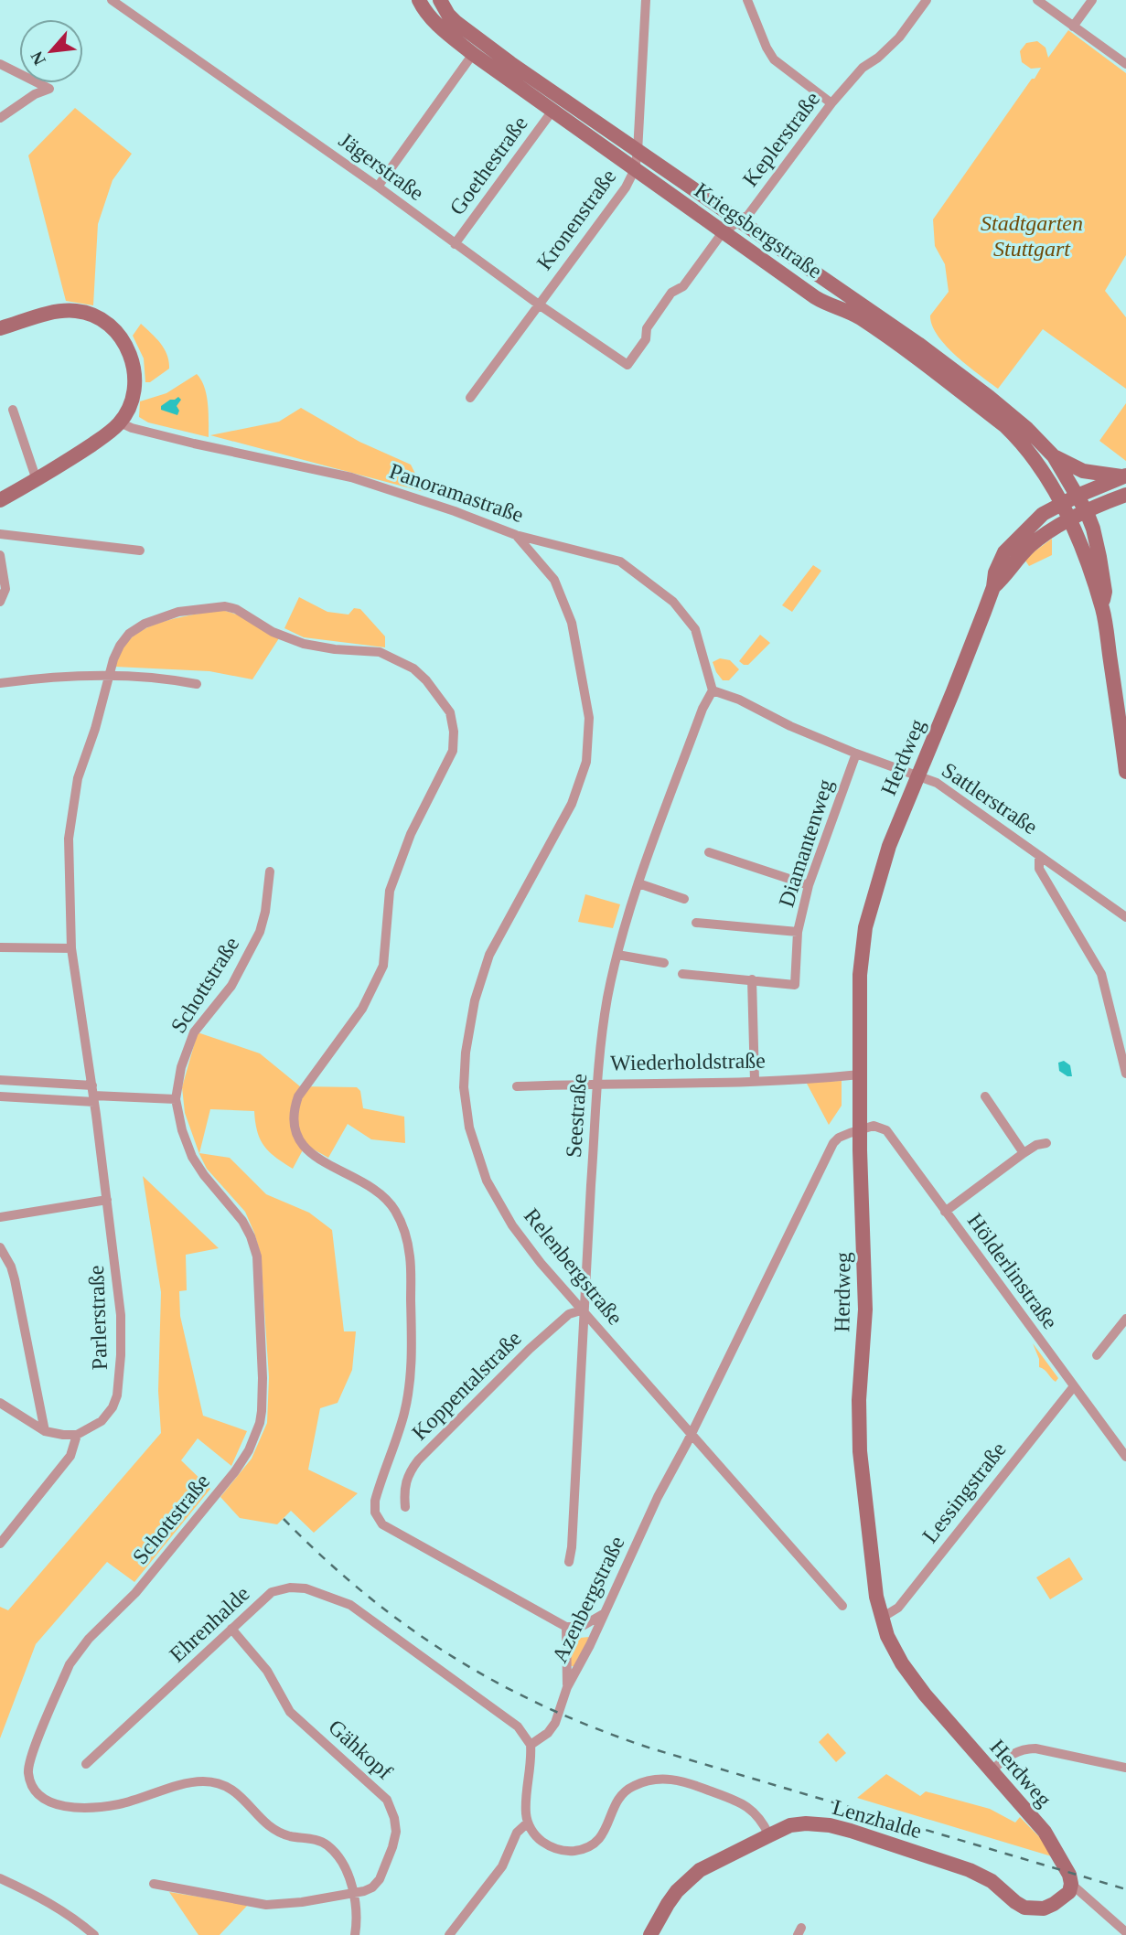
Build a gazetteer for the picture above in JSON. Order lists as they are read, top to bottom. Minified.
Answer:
{"streets":{"street":["Keplerstraße","Goethestraße","Jägerstraße","Kronenstraße","Kriegsbergstraße","Panoramastraße","Herdweg","Sattlerstraße","Diamantenweg","Schottstraße","Wiederholdstraße","Seestraße","Relenbergstraße","Hölderlinstraße","Parlerstraße","Koppentalstraße","Lessingstraße","Azenbergstraße","Ehrenhalde","Gähkopf","Lenzhalde"]},"crossings":[["Keplerstraße","Jägerstraße"],["Keplerstraße","Kriegsbergstraße"],["Goethestraße","Jägerstraße"],["Goethestraße","Kriegsbergstraße"],["Jägerstraße","Kronenstraße"],["Kronenstraße","Kriegsbergstraße"],["Kriegsbergstraße","Herdweg"],["Panoramastraße","Sattlerstraße"],["Panoramastraße","Seestraße"],["Panoramastraße","Relenbergstraße"],["Herdweg","Sattlerstraße"],["Herdweg","Wiederholdstraße"],["Herdweg","Hölderlinstraße"],["Herdweg","Lessingstraße"],["Herdweg","Azenbergstraße"],["Herdweg","Lenzhalde"],["Sattlerstraße","Diamantenweg"],["Sattlerstraße","Seestraße"],["Schottstraße","Gähkopf"],["Wiederholdstraße","Seestraße"],["Seestraße","Relenbergstraße"],["Seestraße","Koppentalstraße"],["Relenbergstraße","Koppentalstraße"],["Relenbergstraße","Azenbergstraße"],["Hölderlinstraße","Lessingstraße"],["Hölderlinstraße","Azenbergstraße"],["Azenbergstraße","Ehrenhalde"],["Ehrenhalde","Gähkopf"]],"parks":["Stadtgarten Stuttgart"],"north":"bottom left"}
